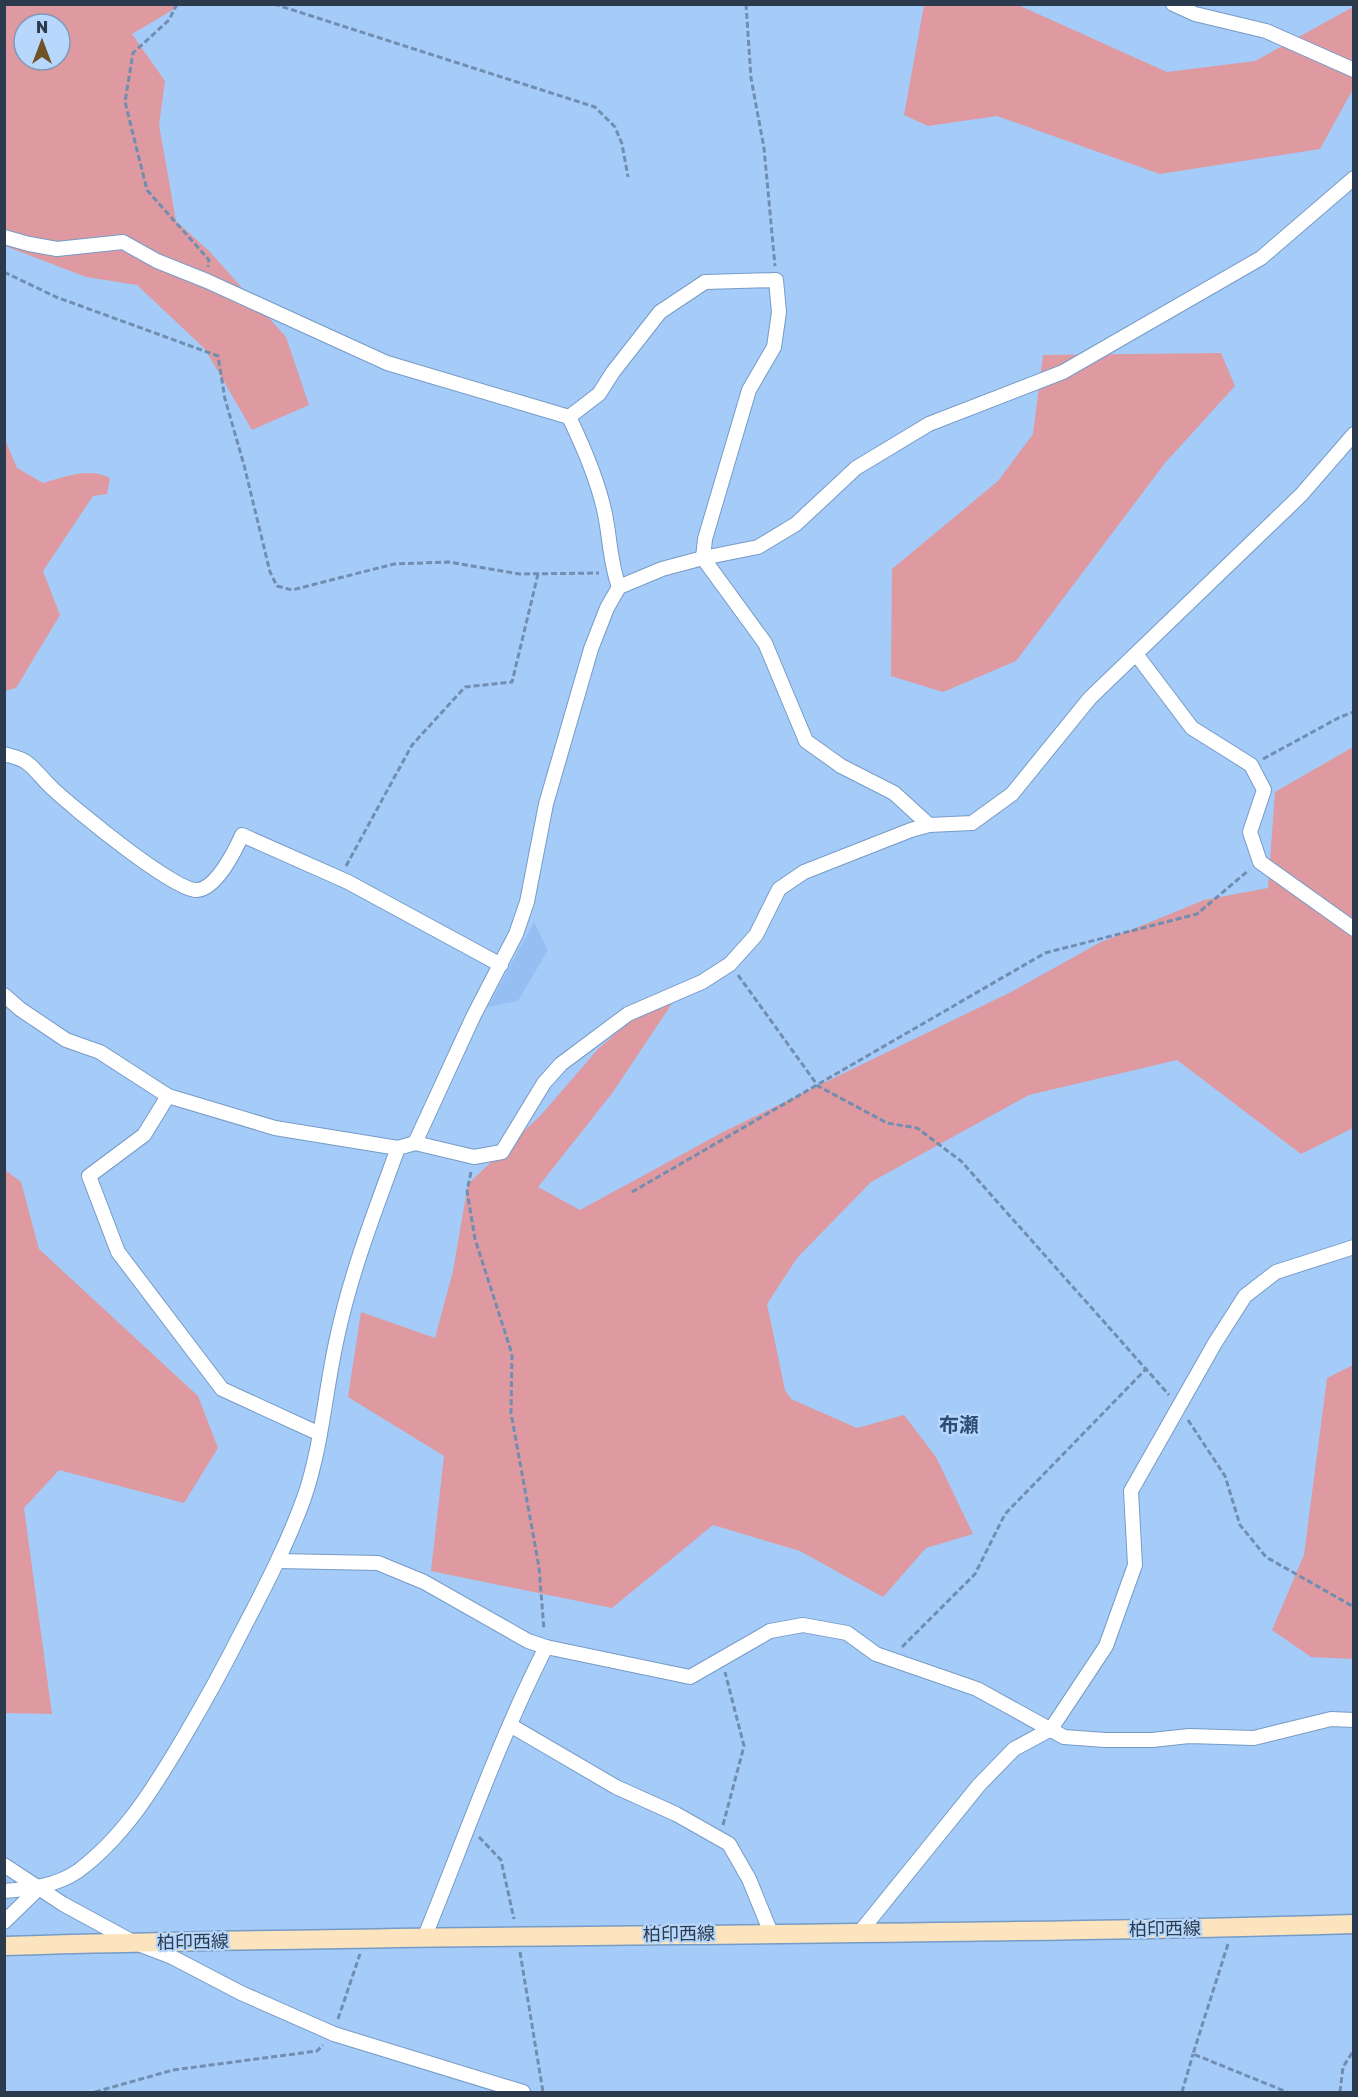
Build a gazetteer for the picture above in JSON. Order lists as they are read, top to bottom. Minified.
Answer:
{"streets":{"main road":["柏印西線"]},"districts":["布瀬"],"north":"top"}
